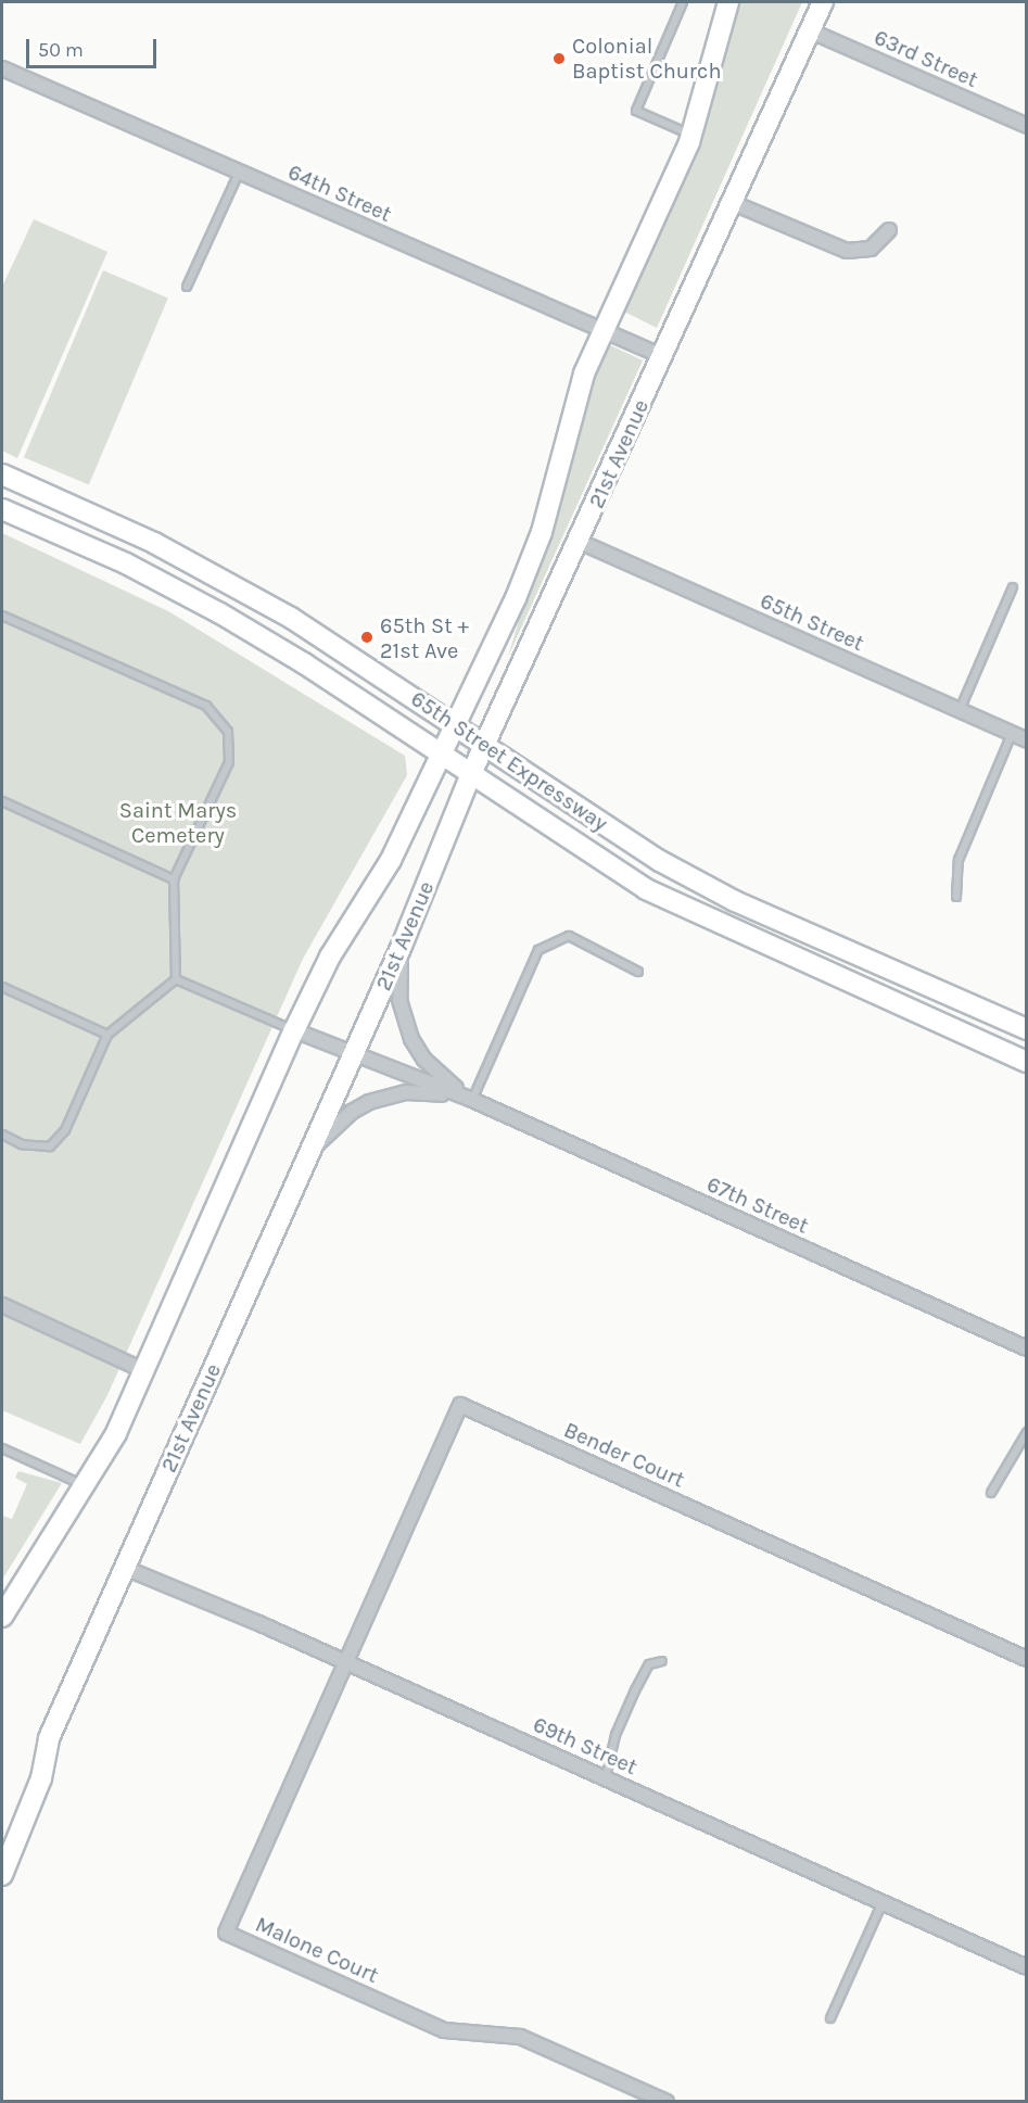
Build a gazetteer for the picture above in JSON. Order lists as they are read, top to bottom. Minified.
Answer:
{"streets":{"street":["63rd Street","64th Street","21st Avenue","65th Street","65th Street Expressway","67th Street","Bender Court","69th Street","Malone Court"]},"crossings":[["63rd Street","21st Avenue"],["64th Street","21st Avenue"],["21st Avenue","65th Street"],["21st Avenue","65th Street Expressway"],["21st Avenue","67th Street"],["21st Avenue","69th Street"],["Bender Court","69th Street"],["Bender Court","Malone Court"],["69th Street","Malone Court"]],"parks":["Saint Marys Cemetery"],"places":["Colonial Baptist Church","65th St + 21st Ave"],"scale_bar":"50 m"}
